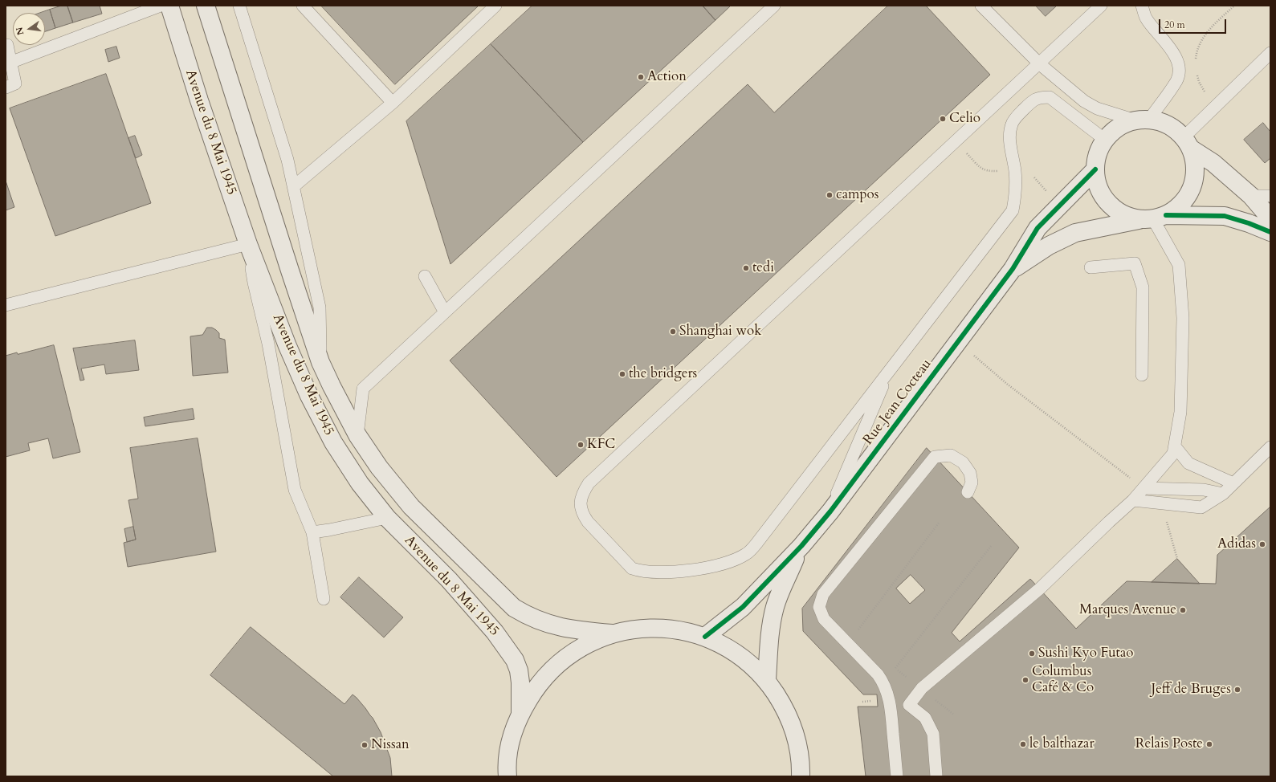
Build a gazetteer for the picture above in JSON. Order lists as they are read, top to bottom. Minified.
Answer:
{"streets":{"main road":["Avenue du 8 Mai 1945","Rue Jean Cocteau"]},"crossings":[["Avenue du 8 Mai 1945","Rue Jean Cocteau"]],"places":["Action","Celio","campos","tedi","Shanghai wok","the bridgers","KFC","Adidas","Marques Avenue","Sushi Kyo Futao","Columbus Café & Co","Jeff de Bruges","le balthazar","Relais Poste","Nissan"],"scale_bar":"20 m","north":"left"}
